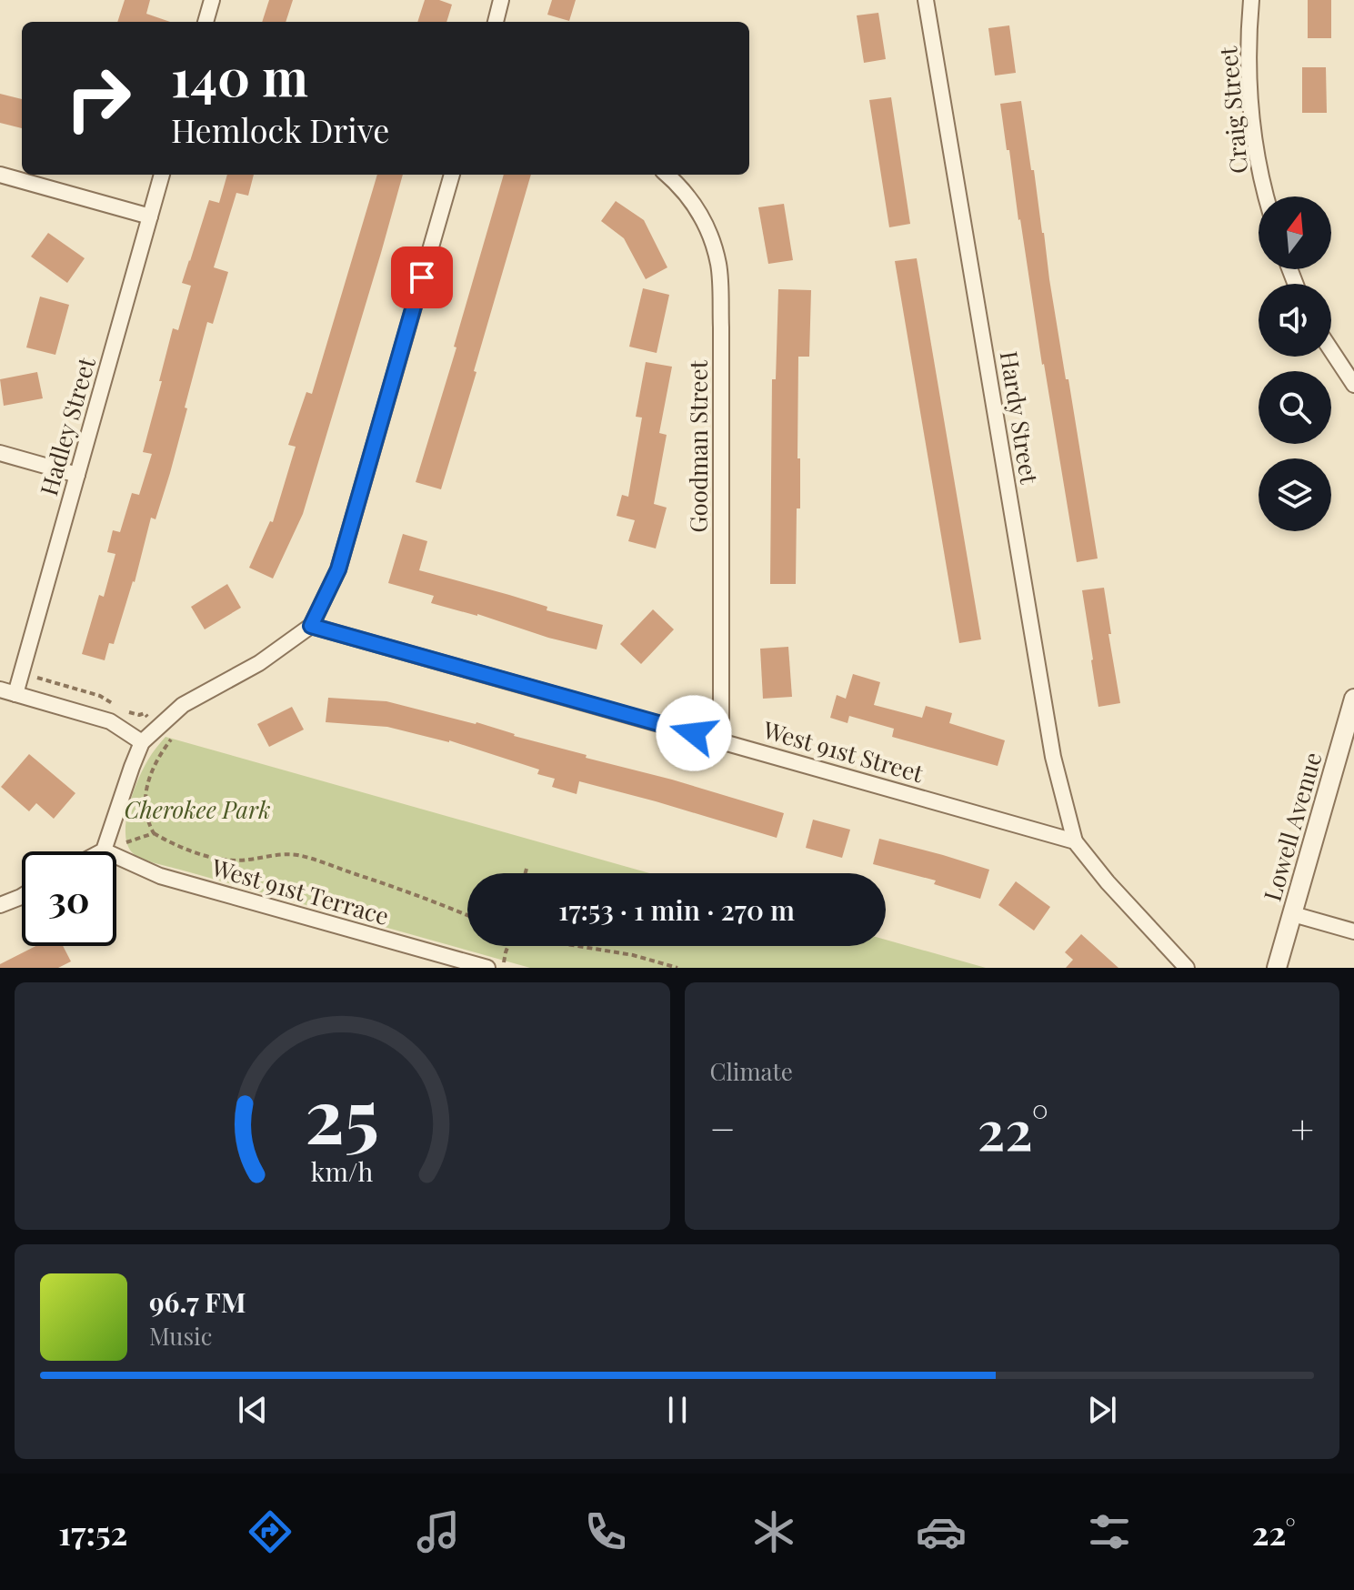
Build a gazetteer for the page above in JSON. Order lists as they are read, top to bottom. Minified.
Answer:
{"streets":{"street":["Craig Street","Hardy Street","Hadley Street","Goodman Street","West 91st Street","Lowell Avenue","West 91st Terrace"]},"crossings":[["Hardy Street","West 91st Street"],["Goodman Street","West 91st Street"]],"parks":["Cherokee Park"],"north":"top","page":{"turn":["140 m","Hemlock Drive"],"limit":"30","trip":"17:53 · 1 min · 270 m","tile":"Climate","heat":["−","22°","+"],"song":["96.7 FM","Music"],"tabs":["17:52","22°"],"gauge":["25","km/h"]}}
